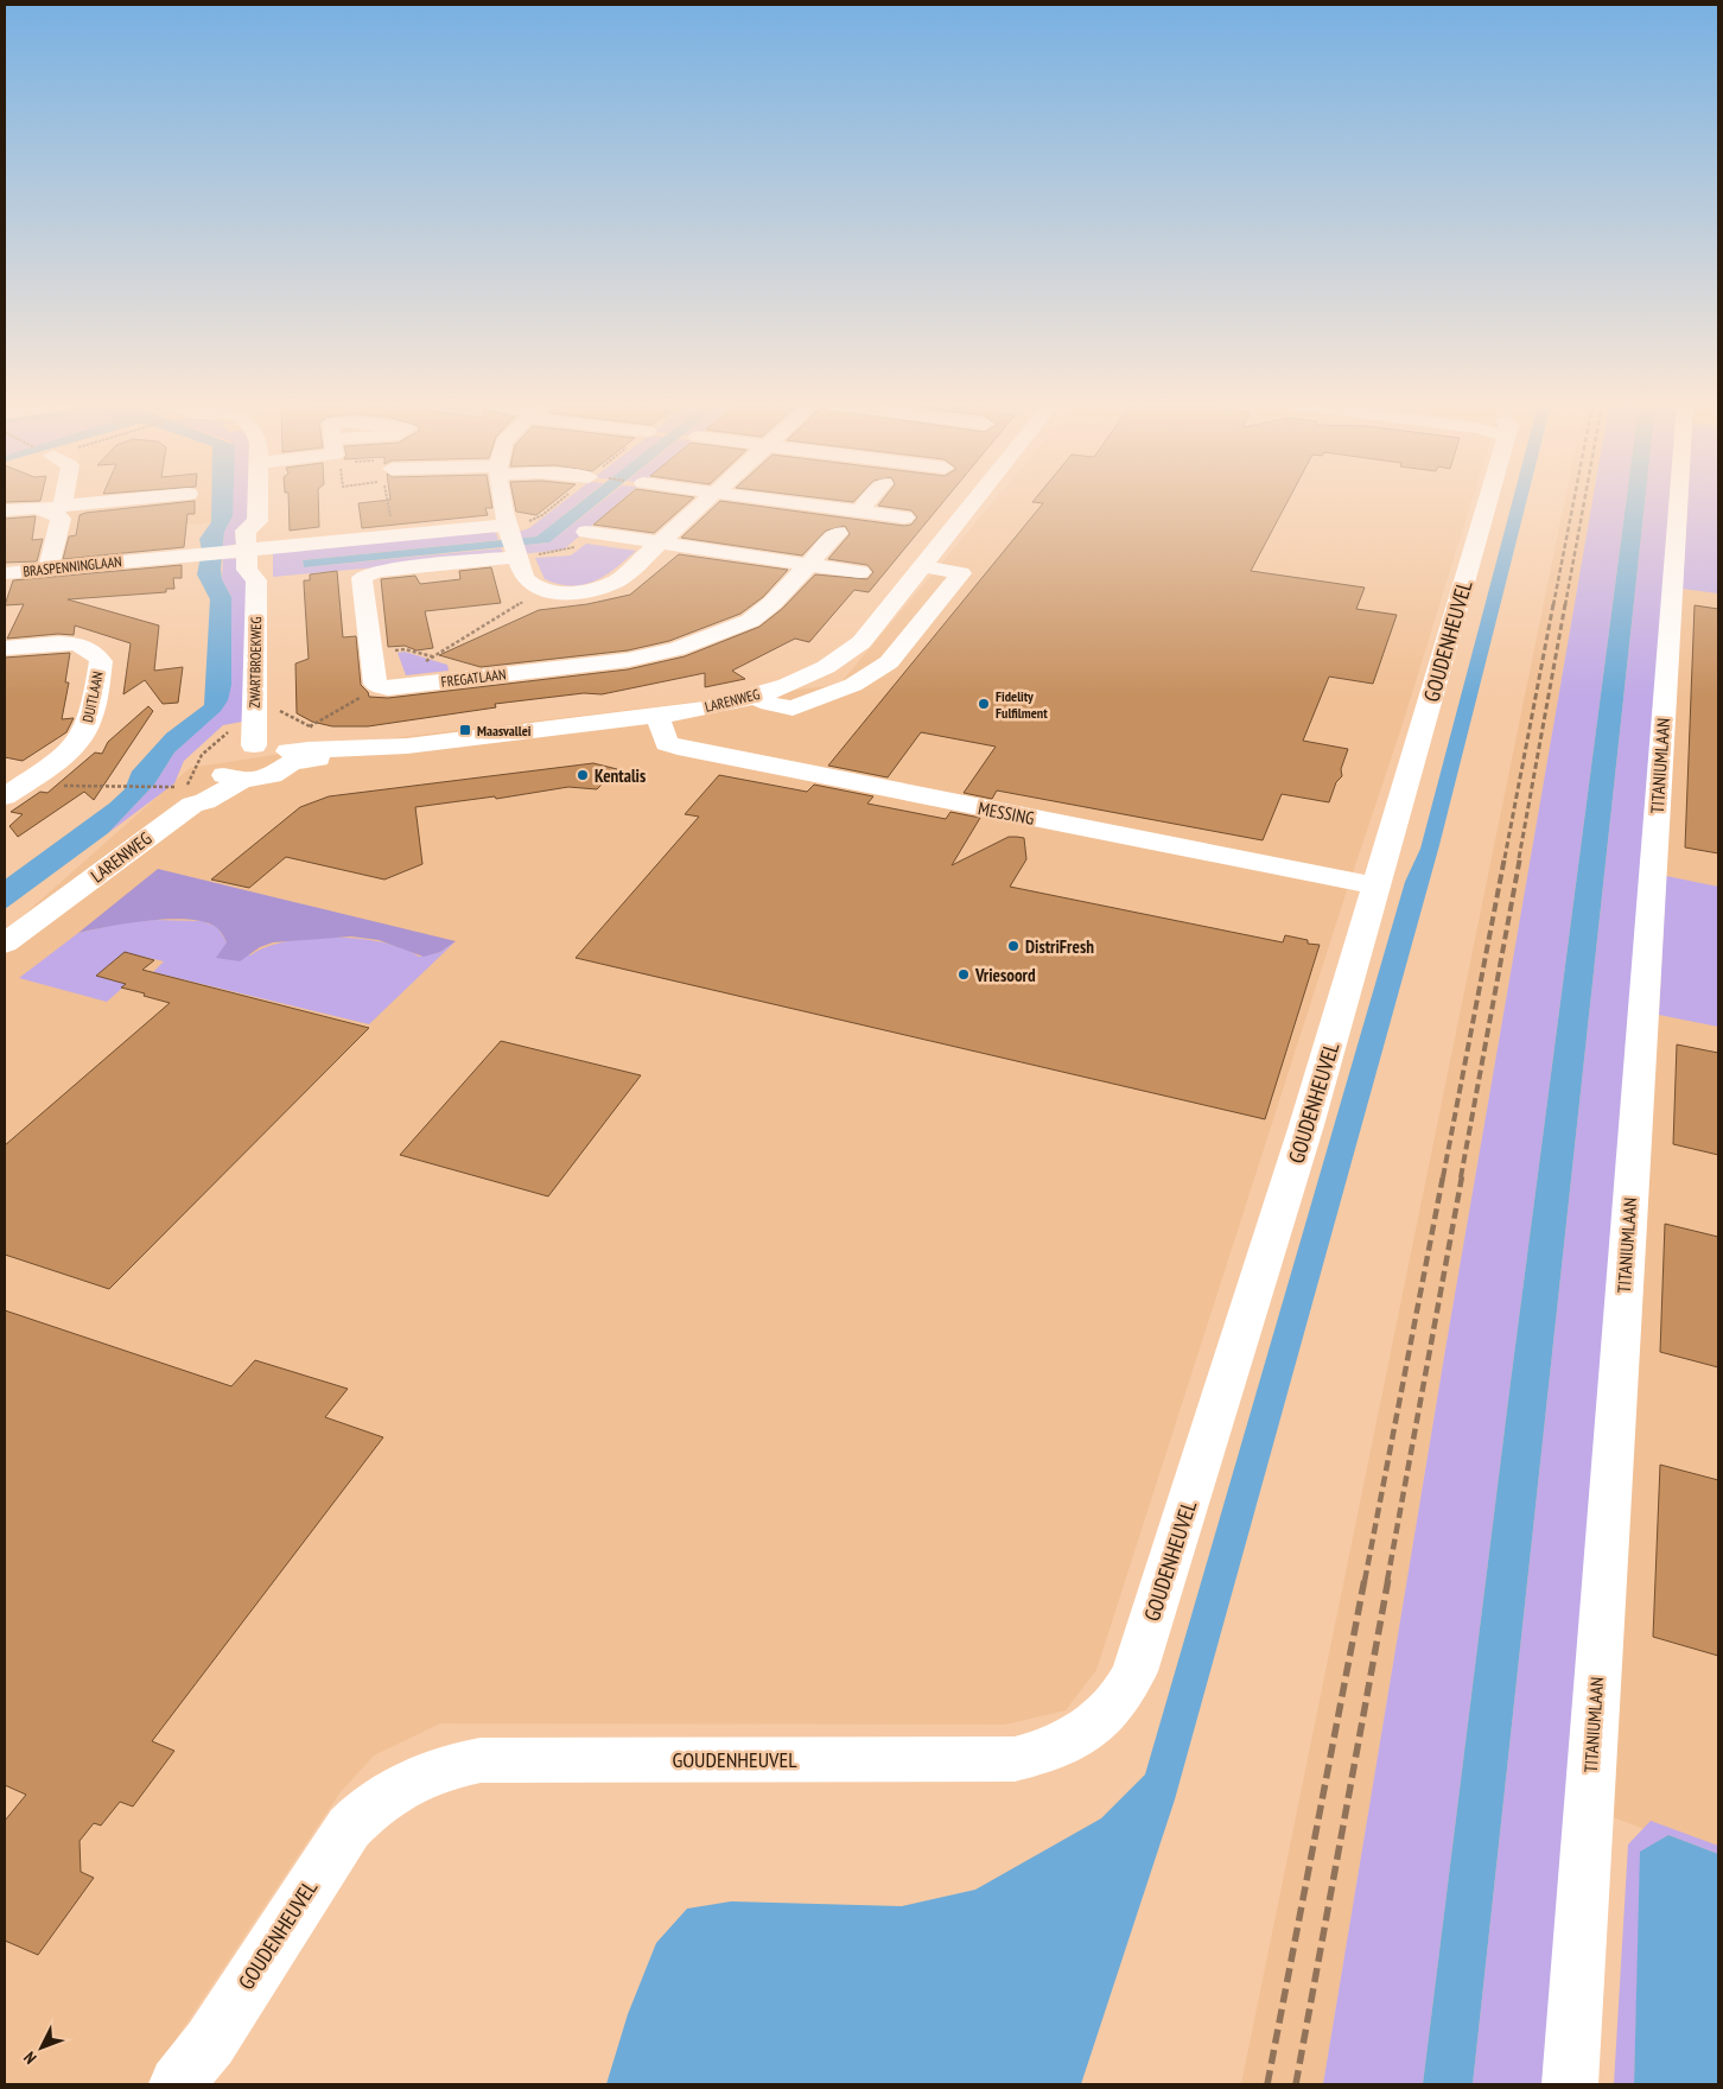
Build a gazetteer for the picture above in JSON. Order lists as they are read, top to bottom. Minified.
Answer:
{"streets":{"street":["BRASPENNINGLAAN","GOUDENHEUVEL","ZWARTBROEKWEG","FREGATLAAN","DUITLAAN","LARENWEG","TITANIUMLAAN","MESSING"]},"crossings":[["BRASPENNINGLAAN","ZWARTBROEKWEG"],["GOUDENHEUVEL","MESSING"],["LARENWEG","MESSING"]],"places":{"other":["Fidelity Fulfilment","Kentalis","DistriFresh","Vriesoord"],"transit":["Maasvallei"]},"north":"bottom left"}
